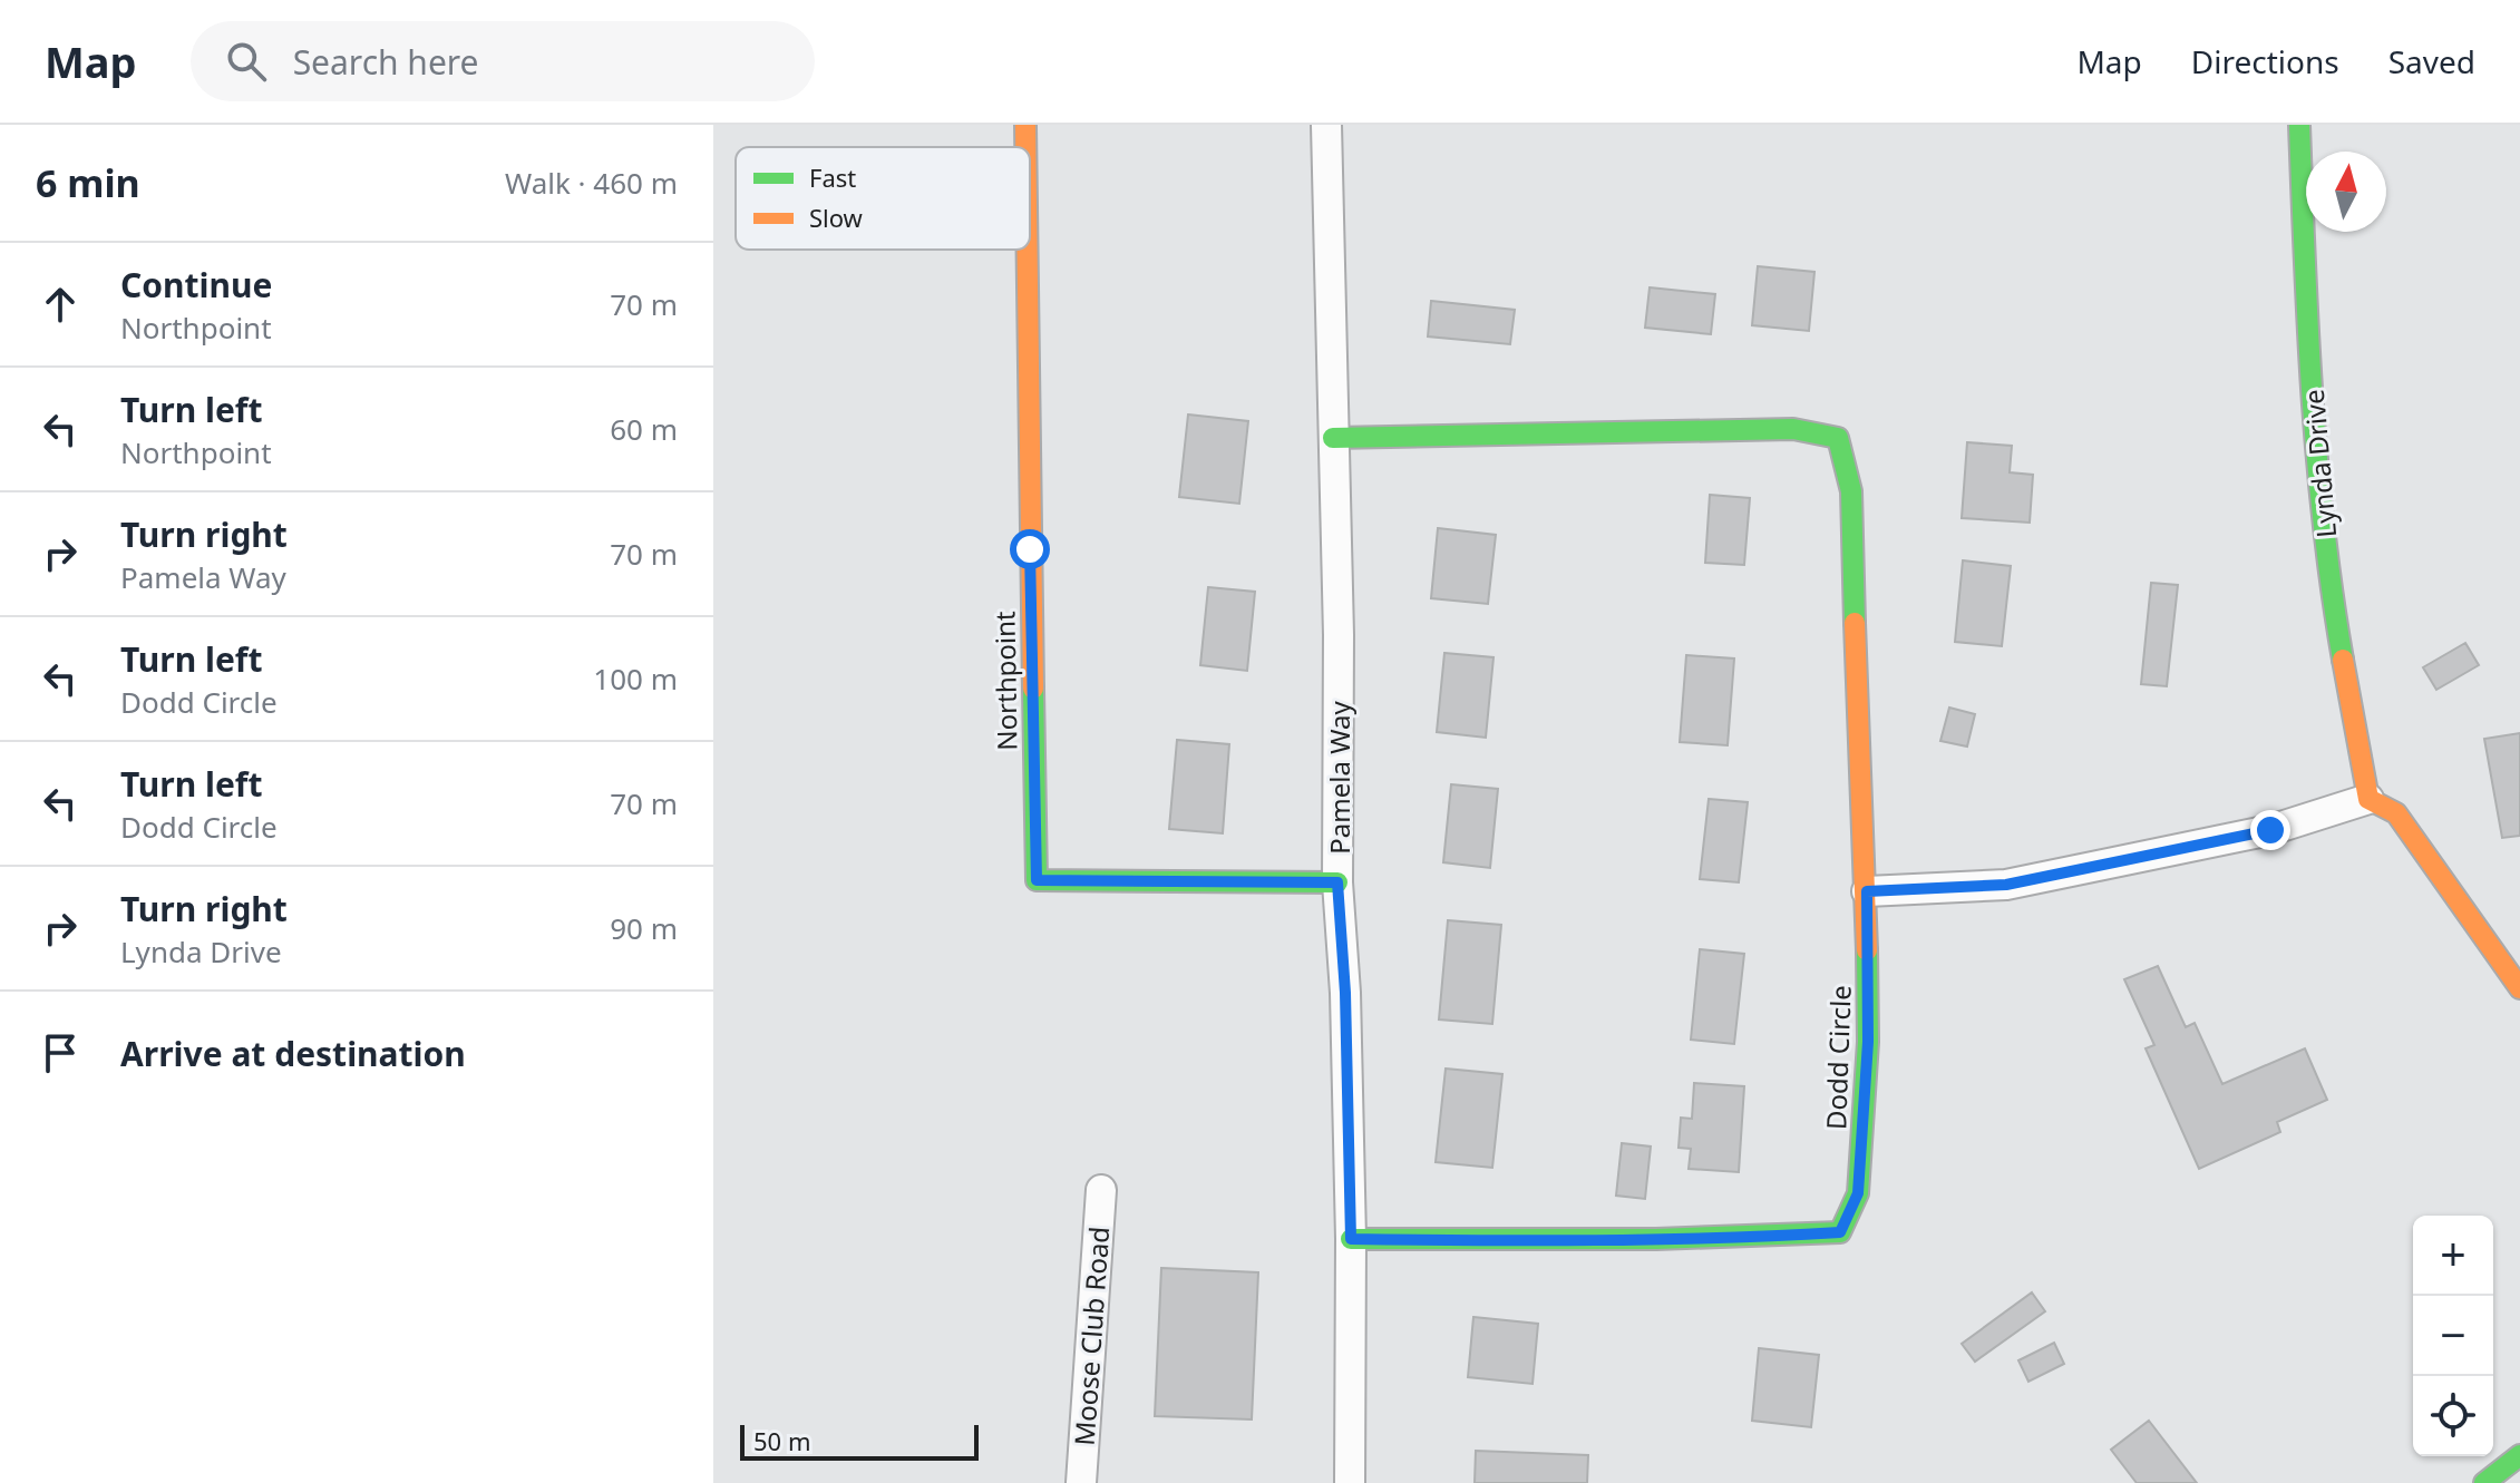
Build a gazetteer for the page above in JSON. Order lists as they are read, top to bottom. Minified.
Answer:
{"streets":{"main road":["Lynda Drive","Northpoint","Dodd Circle"],"street":["Pamela Way","Moose Club Road"]},"crossings":[["Northpoint","Pamela Way"],["Pamela Way","Dodd Circle"]],"legend":["Fast","Slow"],"scale_bar":"50 m","north":"top","page":{"header":"Map","search":"Search here","nav":["Map","Directions","Saved"],"heading":["6 min","Walk · 460 m"],"list":[["Continue","Northpoint","70 m"],["Turn left","Northpoint","60 m"],["Turn right","Pamela Way","70 m"],["Turn left","Dodd Circle","100 m"],["Turn left","Dodd Circle","70 m"],["Turn right","Lynda Drive","90 m"],"Arrive at destination"],"map_buttons":["+","−"],"scale":"50 m"}}
